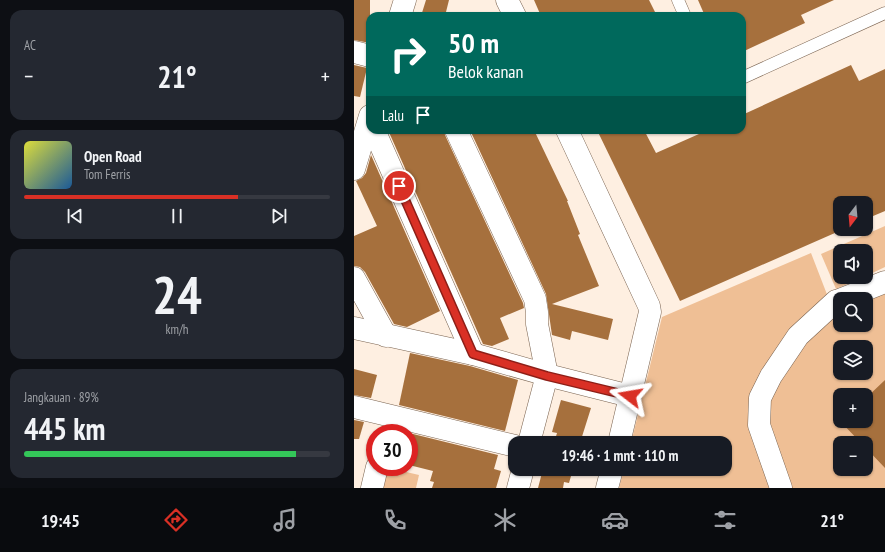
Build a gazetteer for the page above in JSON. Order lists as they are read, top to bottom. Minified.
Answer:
{"north":"bottom","page":{"tile":["AC",["24","km/h"],["Jangkauan · 89%","445 km"]],"turn":["50 m","Belok kanan"],"heat":["−","21°","+"],"then":"Lalu","song":["Open Road","Tom Ferris"],"map_buttons":["+","−"],"limit":"30","trip":"19:46 · 1 mnt · 110 m","tabs":["19:45","21°"]}}
